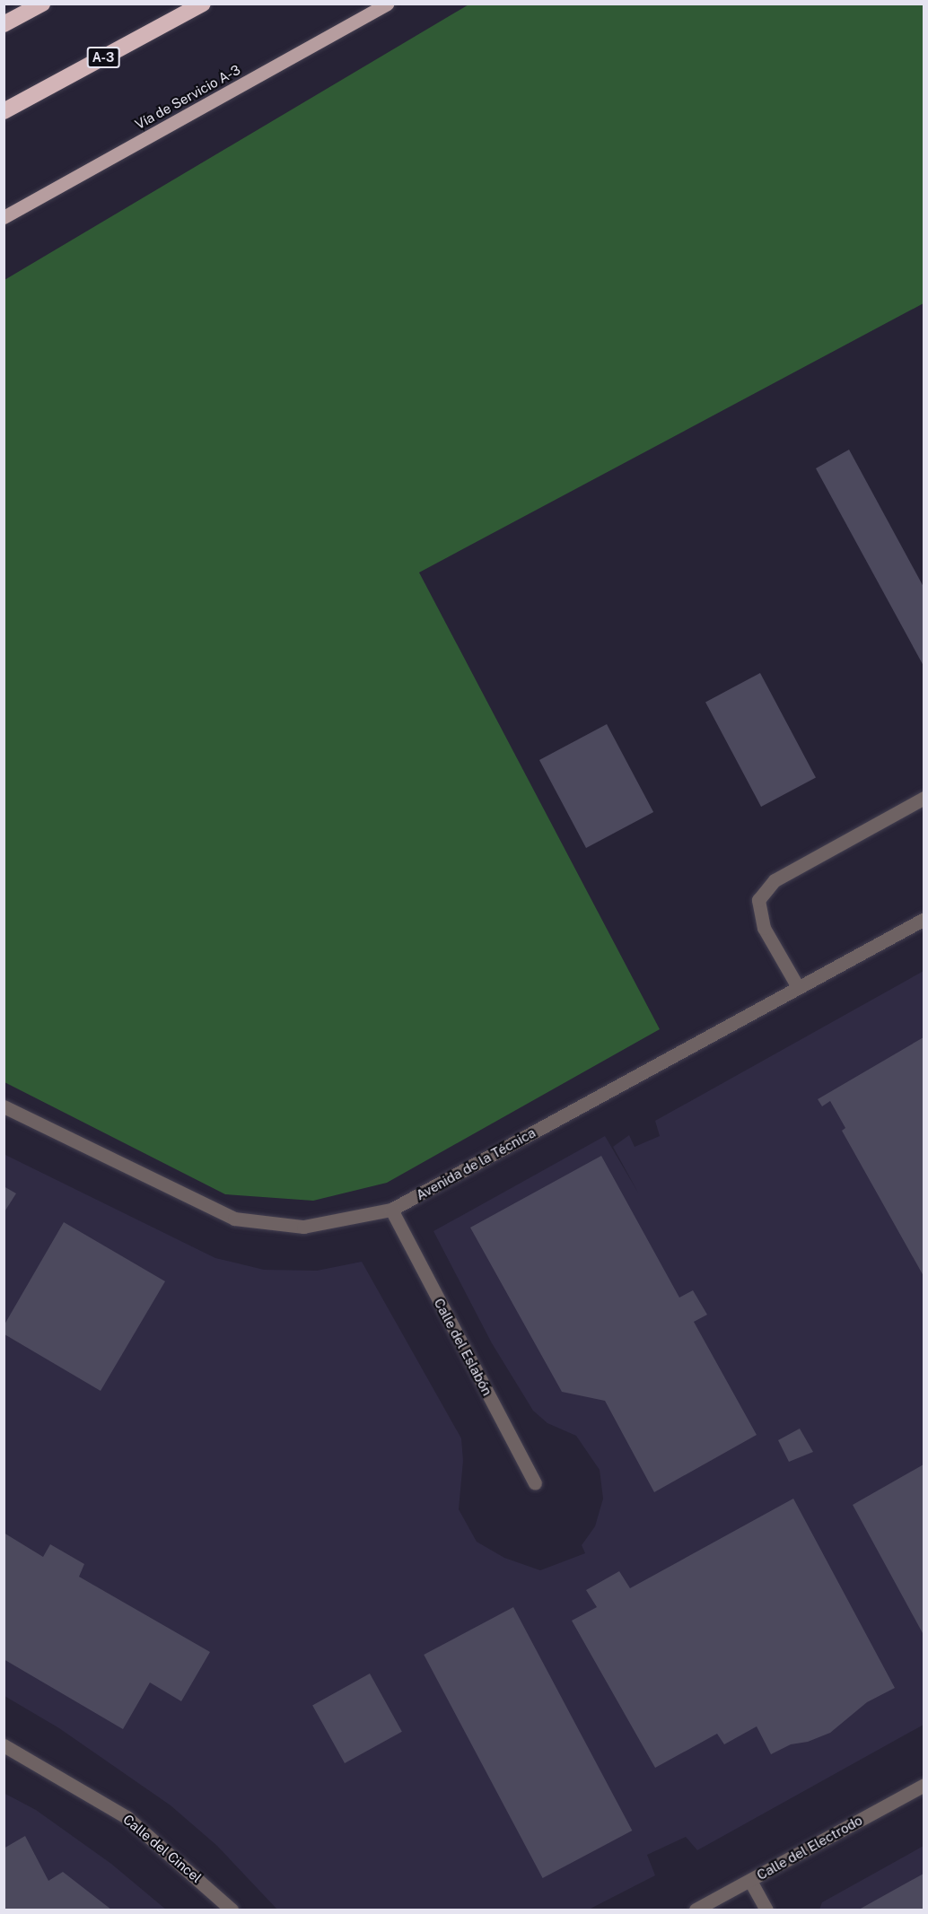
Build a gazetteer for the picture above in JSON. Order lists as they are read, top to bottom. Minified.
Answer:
{"streets":{"highway":["A-3"],"main road":["Vía de Servicio A-3"],"street":["Avenida de la Técnica","Calle del Eslabón","Calle del Electrodo","Calle del Cincel"]},"crossings":[["Avenida de la Técnica","Calle del Eslabón"]]}
